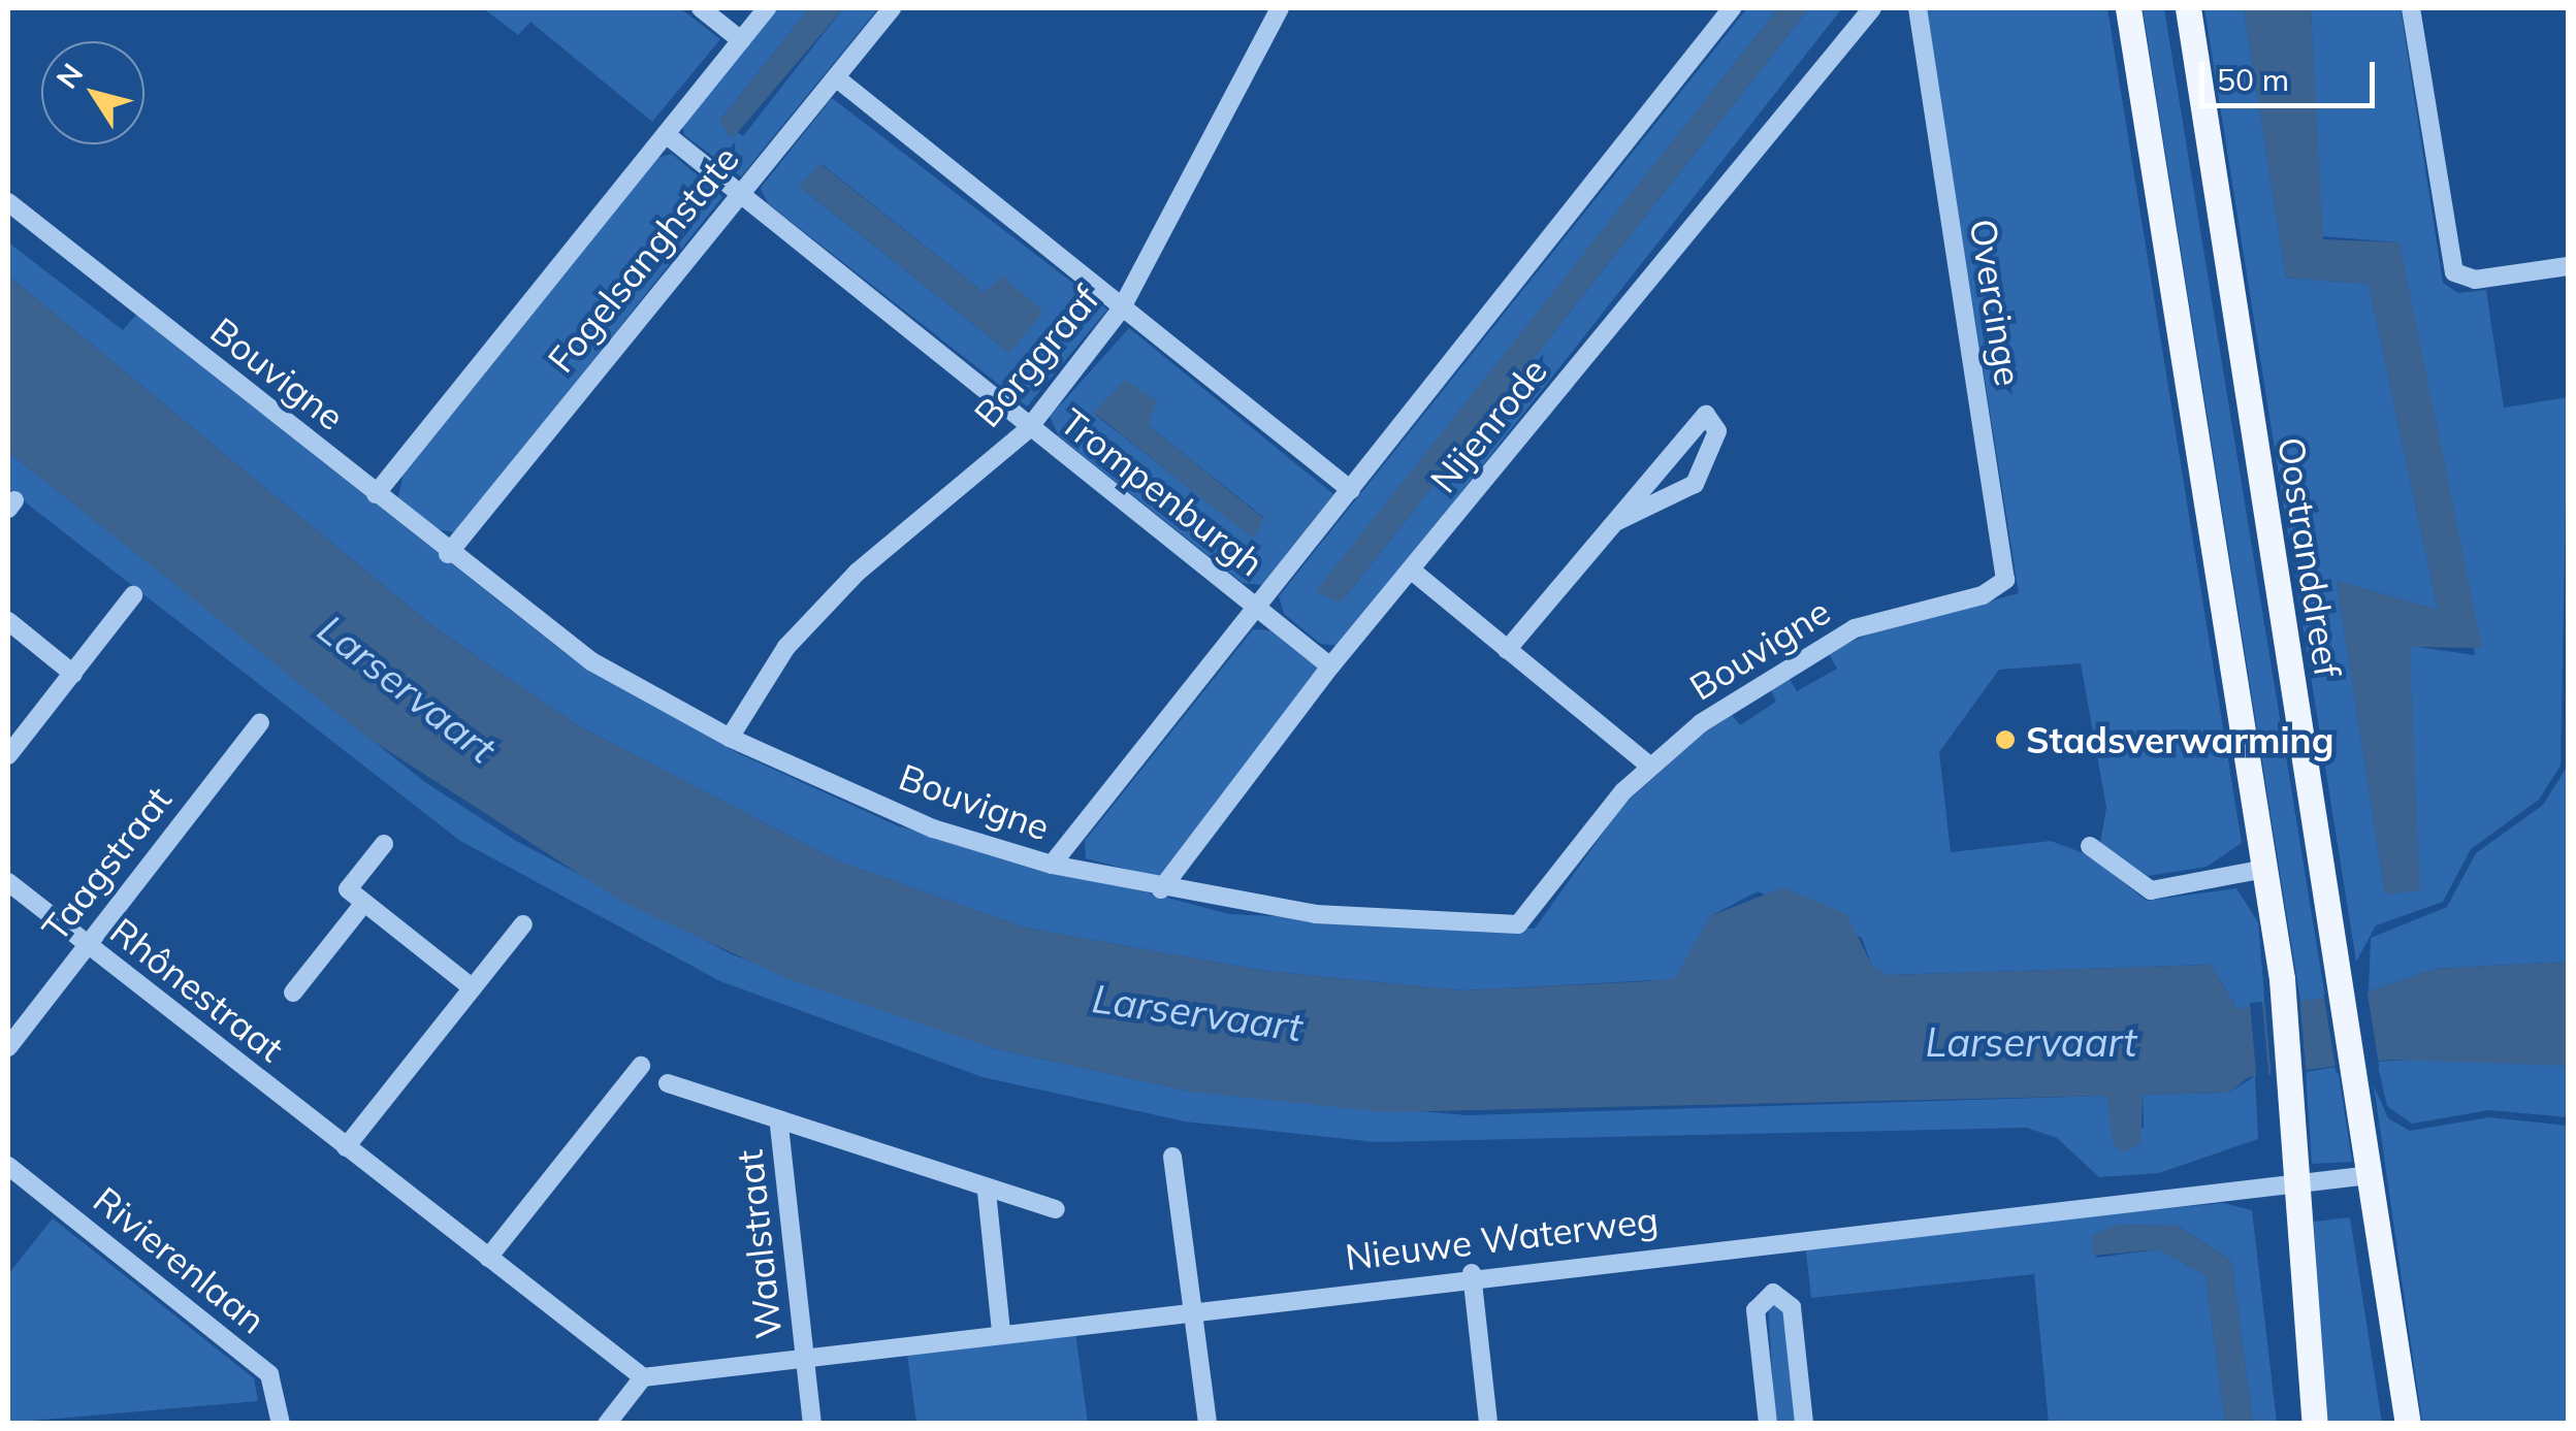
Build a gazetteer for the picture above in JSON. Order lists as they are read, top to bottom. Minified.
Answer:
{"streets":{"main road":["Oostranddreef"],"street":["Fogelsanghstate","Overcinge","Borggraaf","Bouvigne","Nijenrode","Trompenburgh","Taagstraat","Rhônestraat","Nieuwe Waterweg","Waalstraat","Rivierenlaan"]},"crossings":[["Fogelsanghstate","Bouvigne"],["Fogelsanghstate","Trompenburgh"],["Overcinge","Bouvigne"],["Borggraaf","Bouvigne"],["Borggraaf","Trompenburgh"],["Bouvigne","Nijenrode"],["Nijenrode","Trompenburgh"],["Oostranddreef","Nieuwe Waterweg"],["Taagstraat","Rhônestraat"],["Rhônestraat","Nieuwe Waterweg"],["Nieuwe Waterweg","Waalstraat"]],"water":["Larservaart"],"places":["Stadsverwarming"],"scale_bar":"50 m","north":"top left"}
